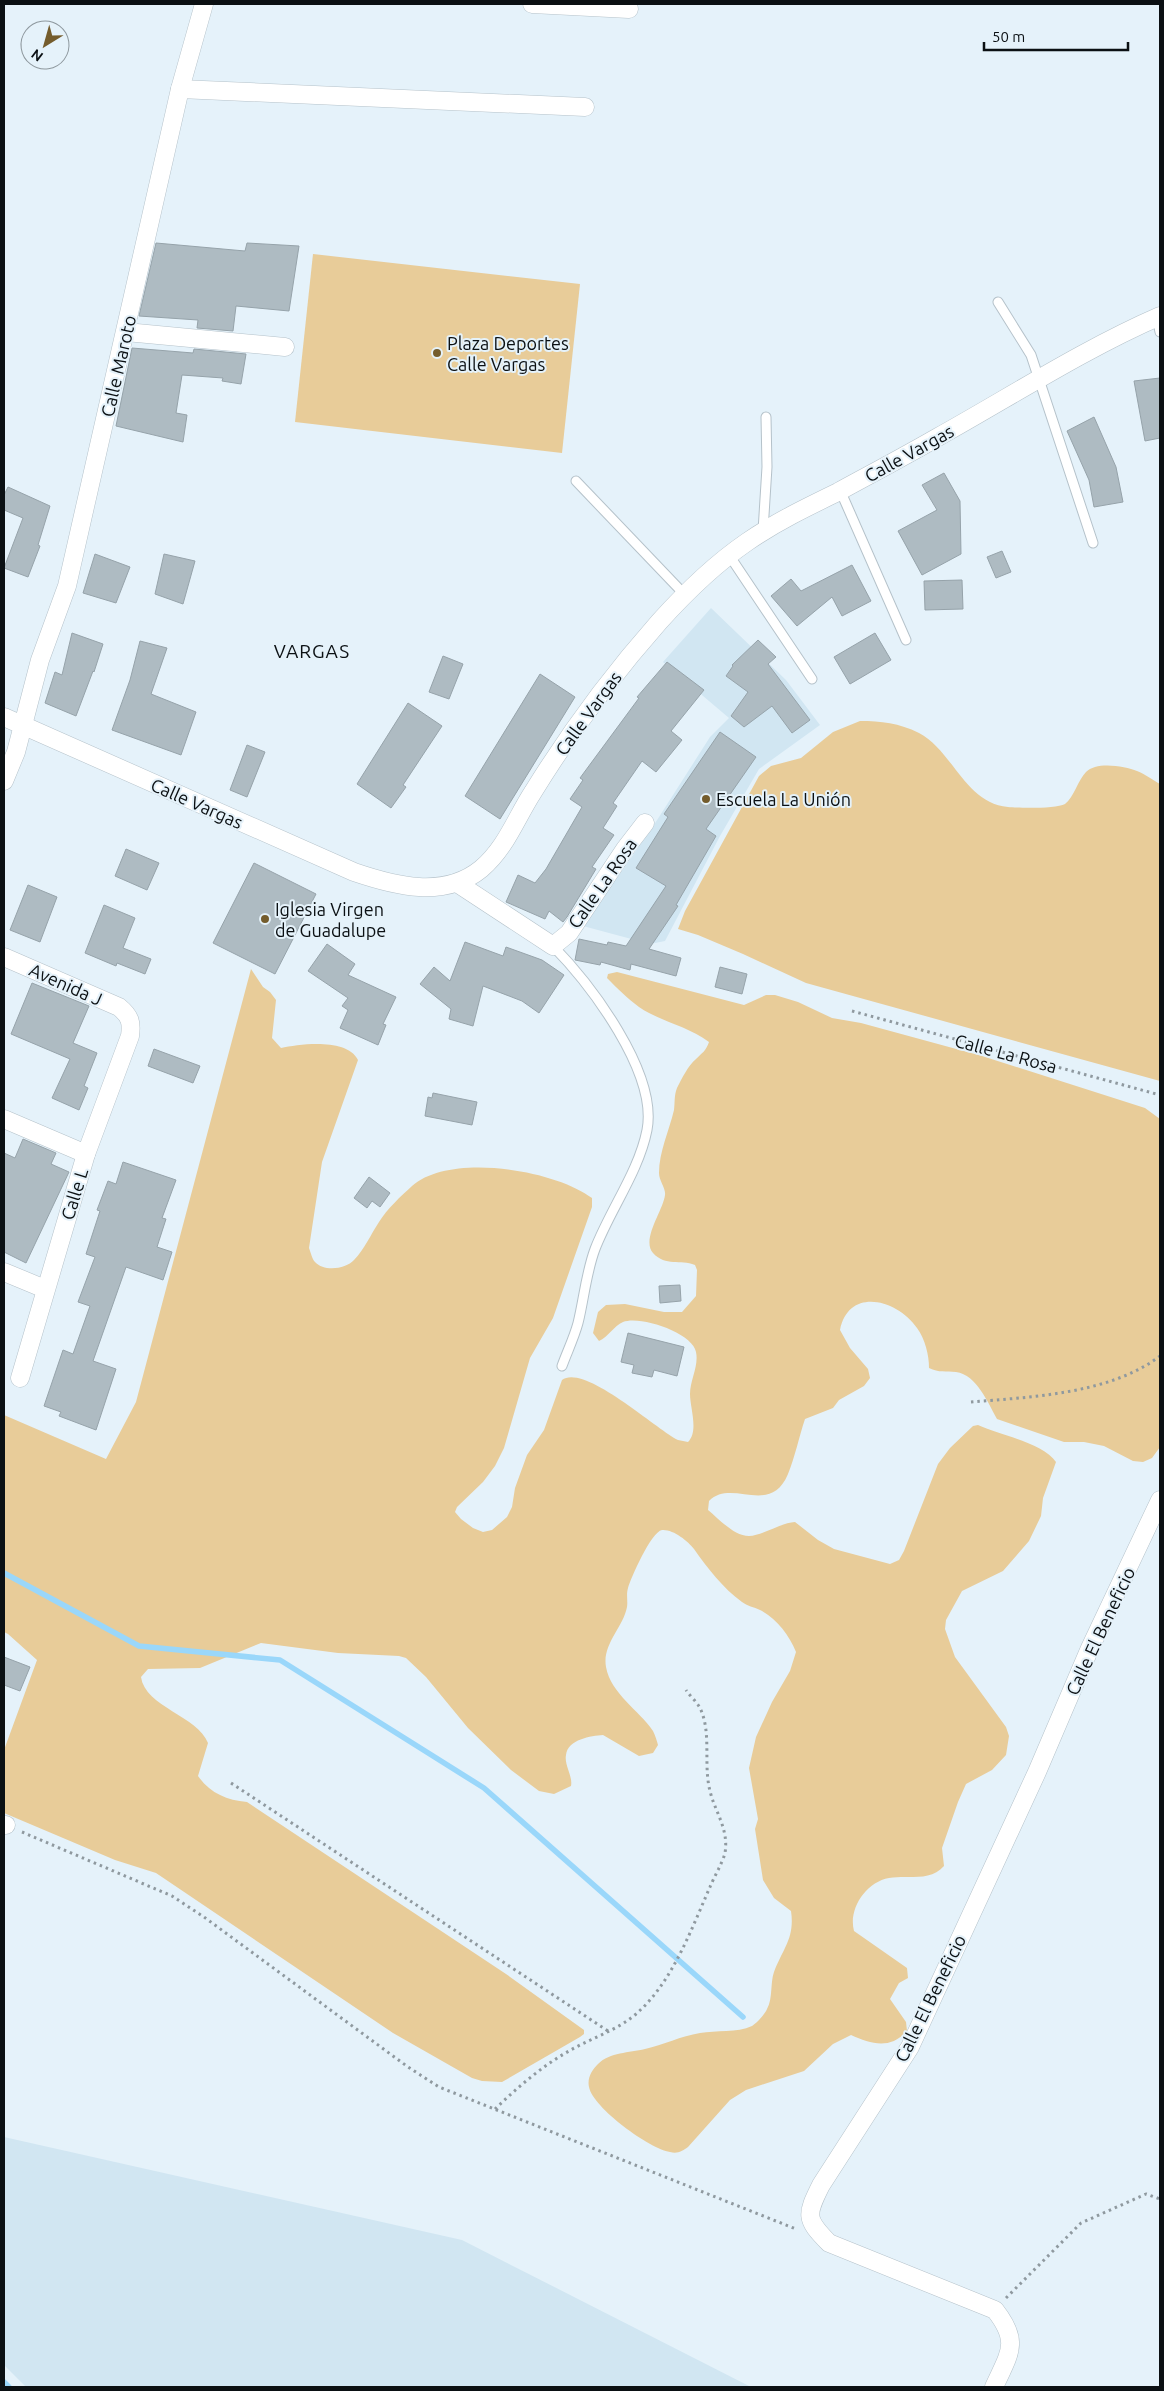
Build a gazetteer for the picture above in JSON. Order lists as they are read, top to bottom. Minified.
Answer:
{"streets":{"street":["Calle Maroto","Calle Vargas","Calle La Rosa","Avenida J","Calle L","Calle El Beneficio"]},"crossings":[["Calle Maroto","Calle Vargas"],["Avenida J","Calle L"]],"districts":["VARGAS"],"places":["Plaza Deportes Calle Vargas","Escuela La Unión","Iglesia Virgen de Guadalupe"],"scale_bar":"50 m","north":"bottom left"}
